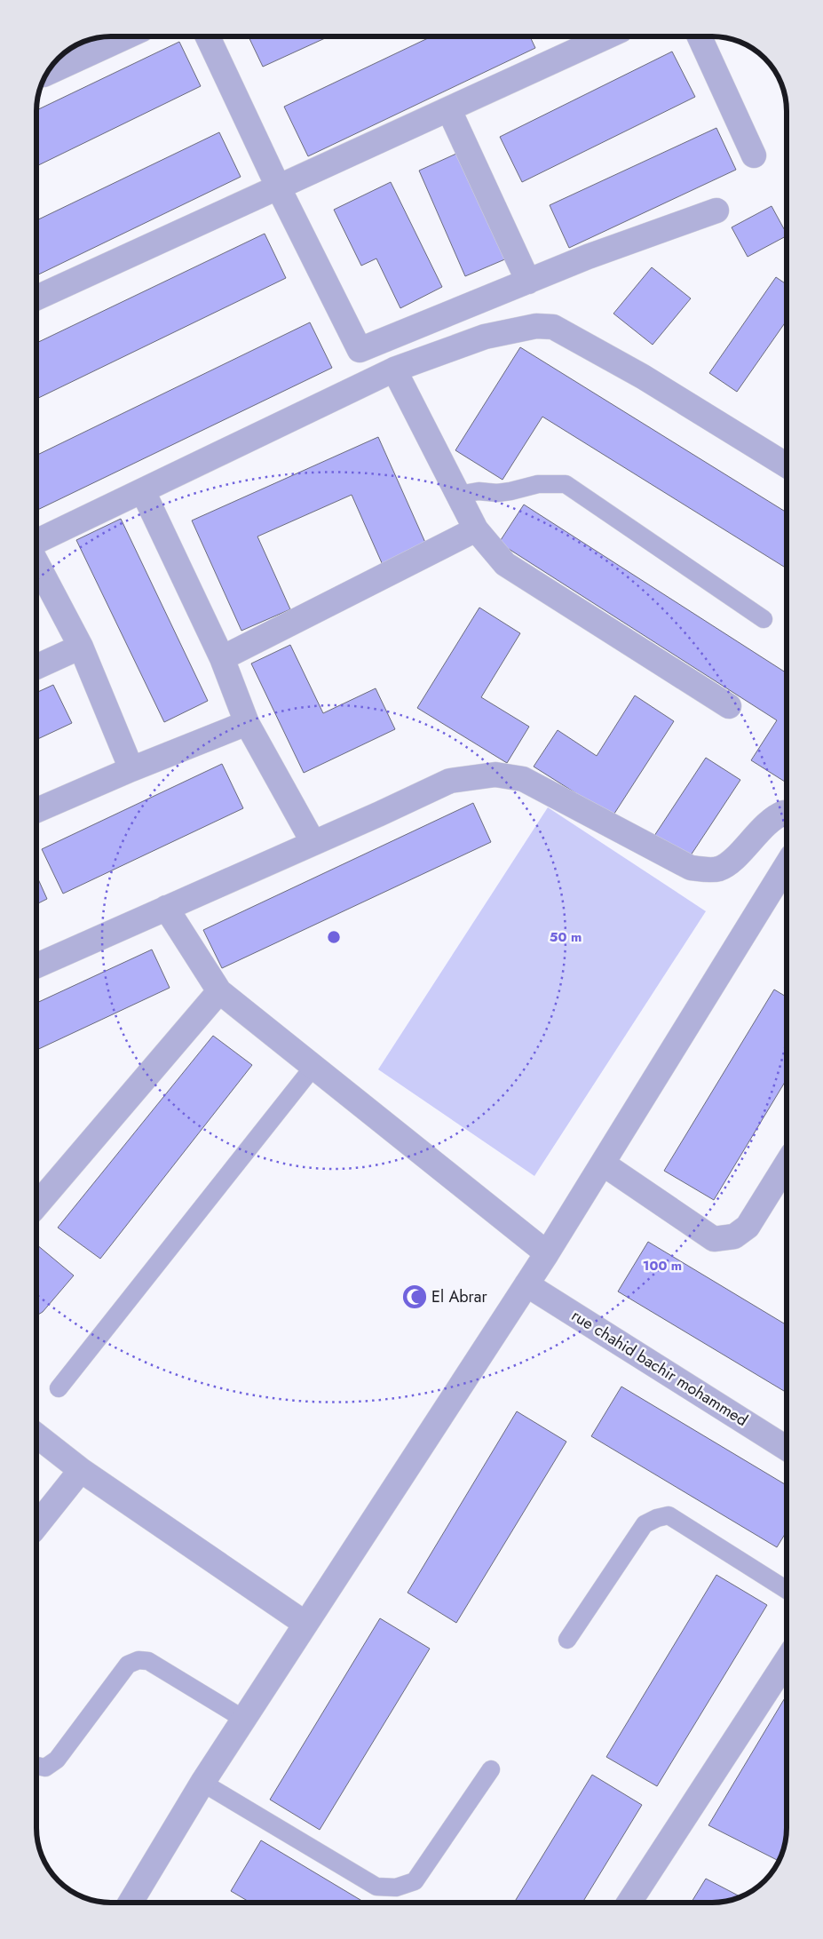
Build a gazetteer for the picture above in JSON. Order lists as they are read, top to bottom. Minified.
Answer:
{"streets":{"street":["rue chahid bachir mohammed"]},"places":{"mosque":["El Abrar"]},"rings":["50 m","100 m"]}
